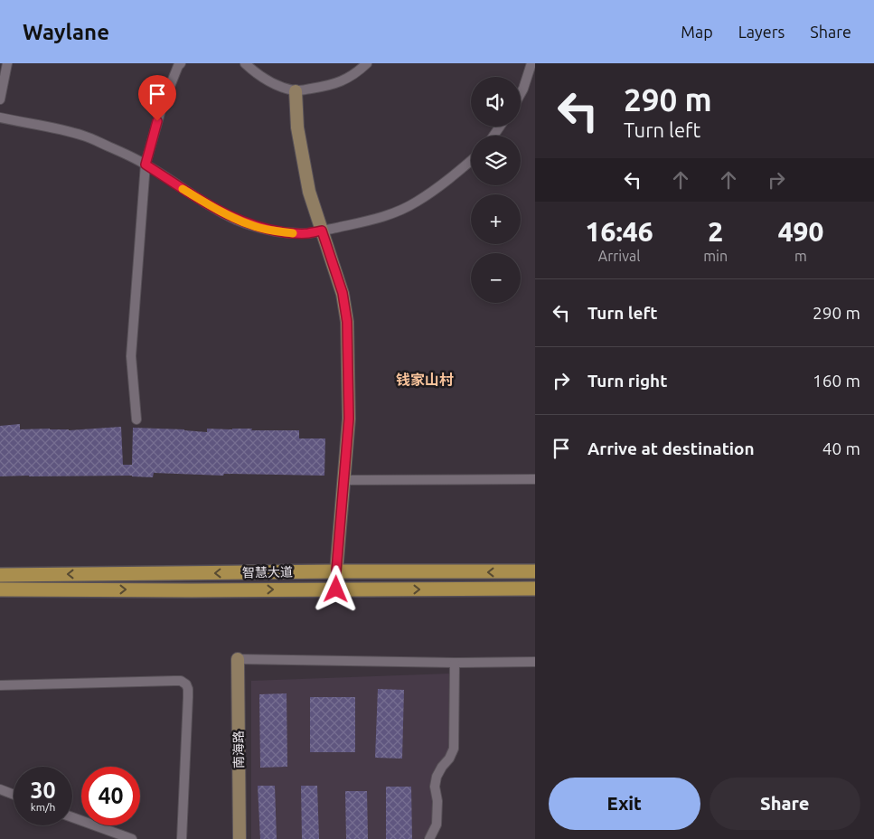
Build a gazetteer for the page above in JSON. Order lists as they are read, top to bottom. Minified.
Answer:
{"streets":{"main road":["智慧大道"],"street":["南海路"]},"districts":["钱家山村"],"page":{"header":"Waylane","nav":["Map","Layers","Share"],"turn":["290 m","Turn left"],"map_buttons":["+","−"],"eta":["16:46","Arrival","2","min","490","m"],"list":[{"name":"Turn left","value":"290 m"},{"name":"Turn right","value":"160 m"},{"name":"Arrive at destination","value":"40 m"}],"speed":"30 km/h","limit":"40","buttons":["Exit","Share"]}}
